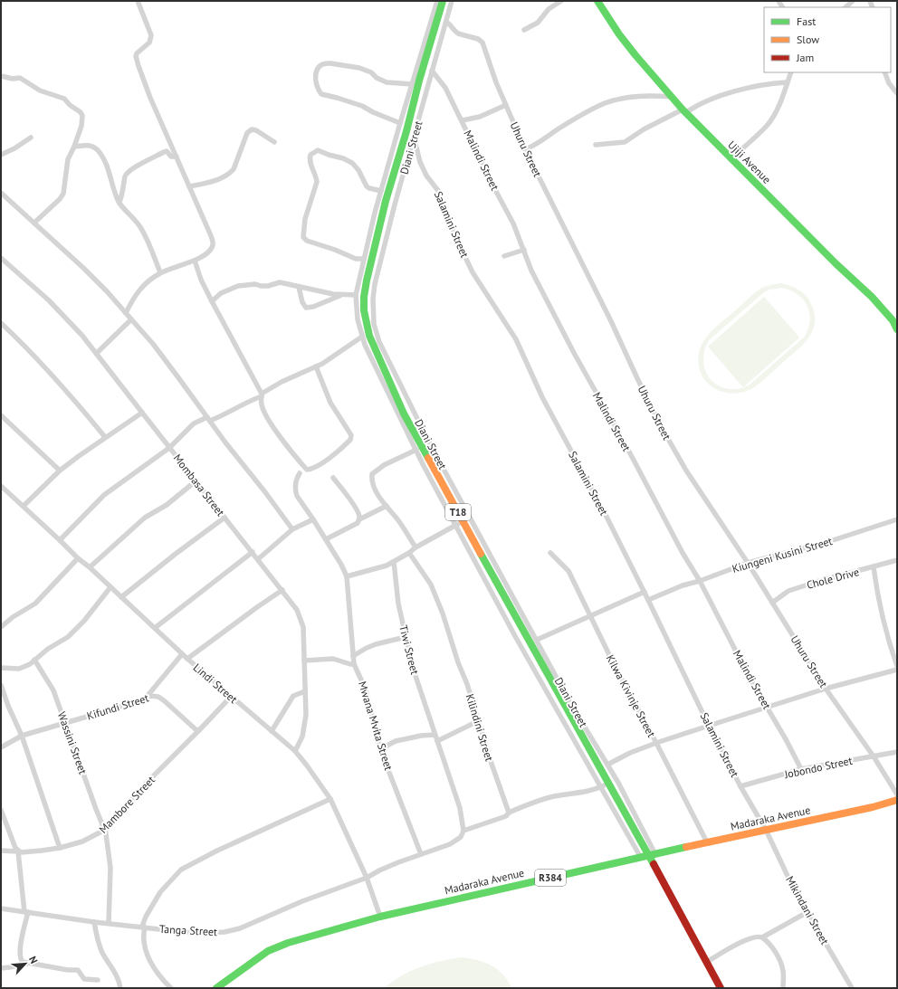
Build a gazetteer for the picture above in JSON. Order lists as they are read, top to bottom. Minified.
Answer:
{"streets":{"main road":["Ujiji Avenue","T18","Madaraka Avenue","R384"],"street":["Diani Street","Uhuru Street","Malindi Street","Salamini Street","Mombasa Street","Kiungeni Kusini Street","Chole Drive","Tiwi Street","Lindi Street","Kilwa Kivinje Street","Kifundi Street","Mwana Mvita Street","Kilindini Street","Wassini Street","Jobondo Street","Mambore Street","Mikindani Street","Tanga Street"]},"crossings":[["Diani Street","Uhuru Street"],["Diani Street","Malindi Street"],["Diani Street","Salamini Street"],["Diani Street","T18"],["Diani Street","Madaraka Avenue"],["Uhuru Street","Kiungeni Kusini Street"],["Uhuru Street","Chole Drive"],["Uhuru Street","Jobondo Street"],["Malindi Street","Kiungeni Kusini Street"],["Malindi Street","Jobondo Street"],["Salamini Street","Kiungeni Kusini Street"],["Salamini Street","Jobondo Street"],["Salamini Street","Madaraka Avenue"],["Salamini Street","Mikindani Street"],["Mombasa Street","Lindi Street"],["T18","Madaraka Avenue"],["Lindi Street","Madaraka Avenue"],["Lindi Street","Tanga Street"],["Kilwa Kivinje Street","Madaraka Avenue"],["Kifundi Street","Wassini Street"],["Kifundi Street","Mambore Street"],["Wassini Street","Mambore Street"],["Wassini Street","Tanga Street"],["Madaraka Avenue","Mikindani Street"]],"legend":["Fast","Slow","Jam"],"north":"top right"}
